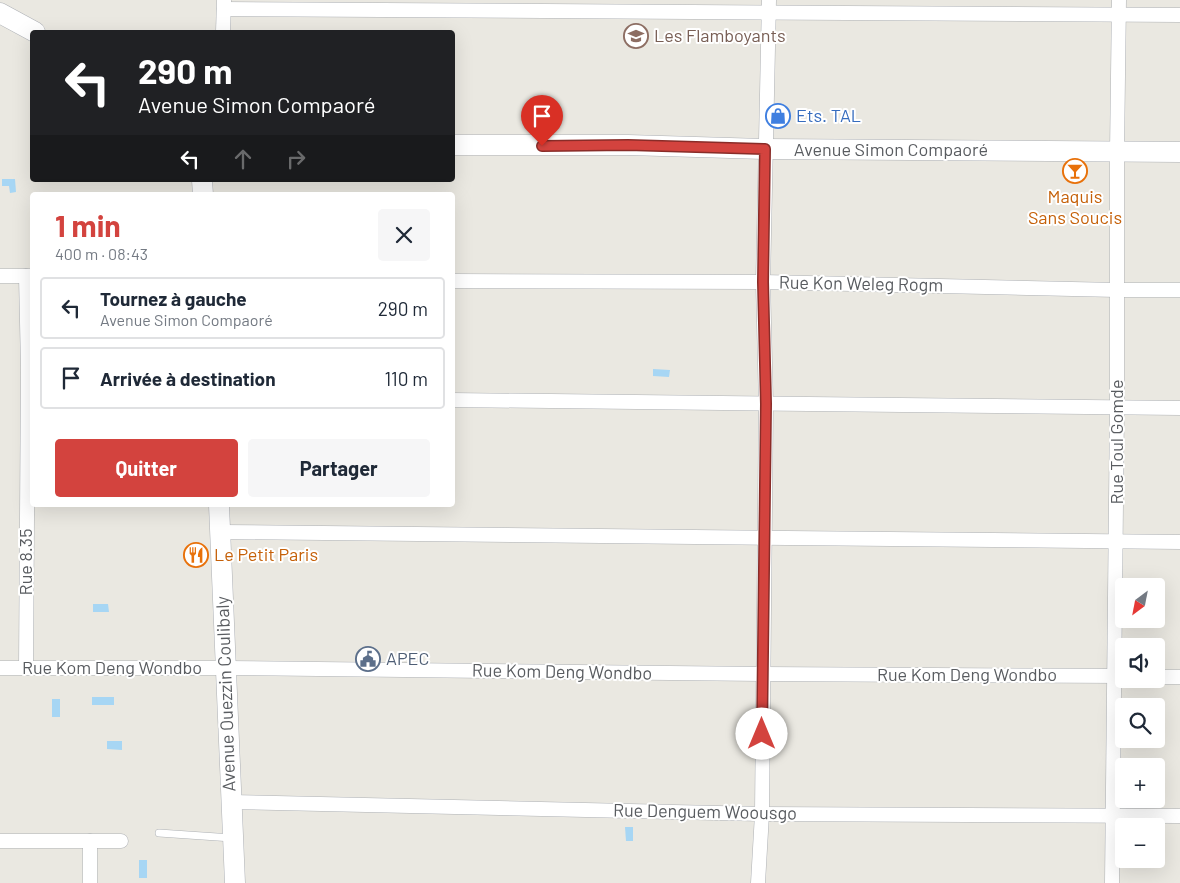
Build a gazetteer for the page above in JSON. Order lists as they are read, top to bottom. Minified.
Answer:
{"streets":{"street":["Avenue Simon Compaoré","Rue Kon Weleg Rogm","Rue Toul Gomde","Rue 8.35","Rue Kom Deng Wondbo","Avenue Ouezzin Coulibaly","Rue Denguem Woousgo"]},"crossings":[["Avenue Simon Compaoré","Rue Toul Gomde"],["Rue Kon Weleg Rogm","Rue Toul Gomde"],["Rue Toul Gomde","Rue Denguem Woousgo"],["Rue 8.35","Rue Kom Deng Wondbo"],["Rue Kom Deng Wondbo","Avenue Ouezzin Coulibaly"],["Avenue Ouezzin Coulibaly","Rue Denguem Woousgo"]],"places":{"school or university":["Les Flamboyants"],"shop":["Ets. TAL"],"bar":["Maquis Sans Soucis"],"restaurant":["Le Petit Paris"],"public building":["APEC"]},"north":"bottom left","page":{"turn":["290 m","Avenue Simon Compaoré"],"heading":["1 min","400 m · 08:43"],"list":[{"name":"Tournez à gauche","note":"Avenue Simon Compaoré","value":"290 m"},{"name":"Arrivée à destination","value":"110 m"}],"buttons":["Quitter","Partager"],"map_buttons":["+","−"]}}
